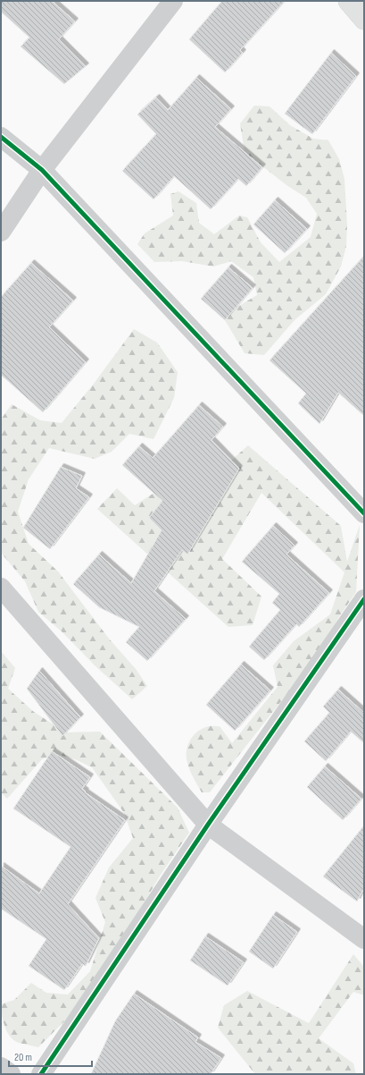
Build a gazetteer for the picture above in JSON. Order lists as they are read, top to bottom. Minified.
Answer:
{"scale_bar":"20 m"}
